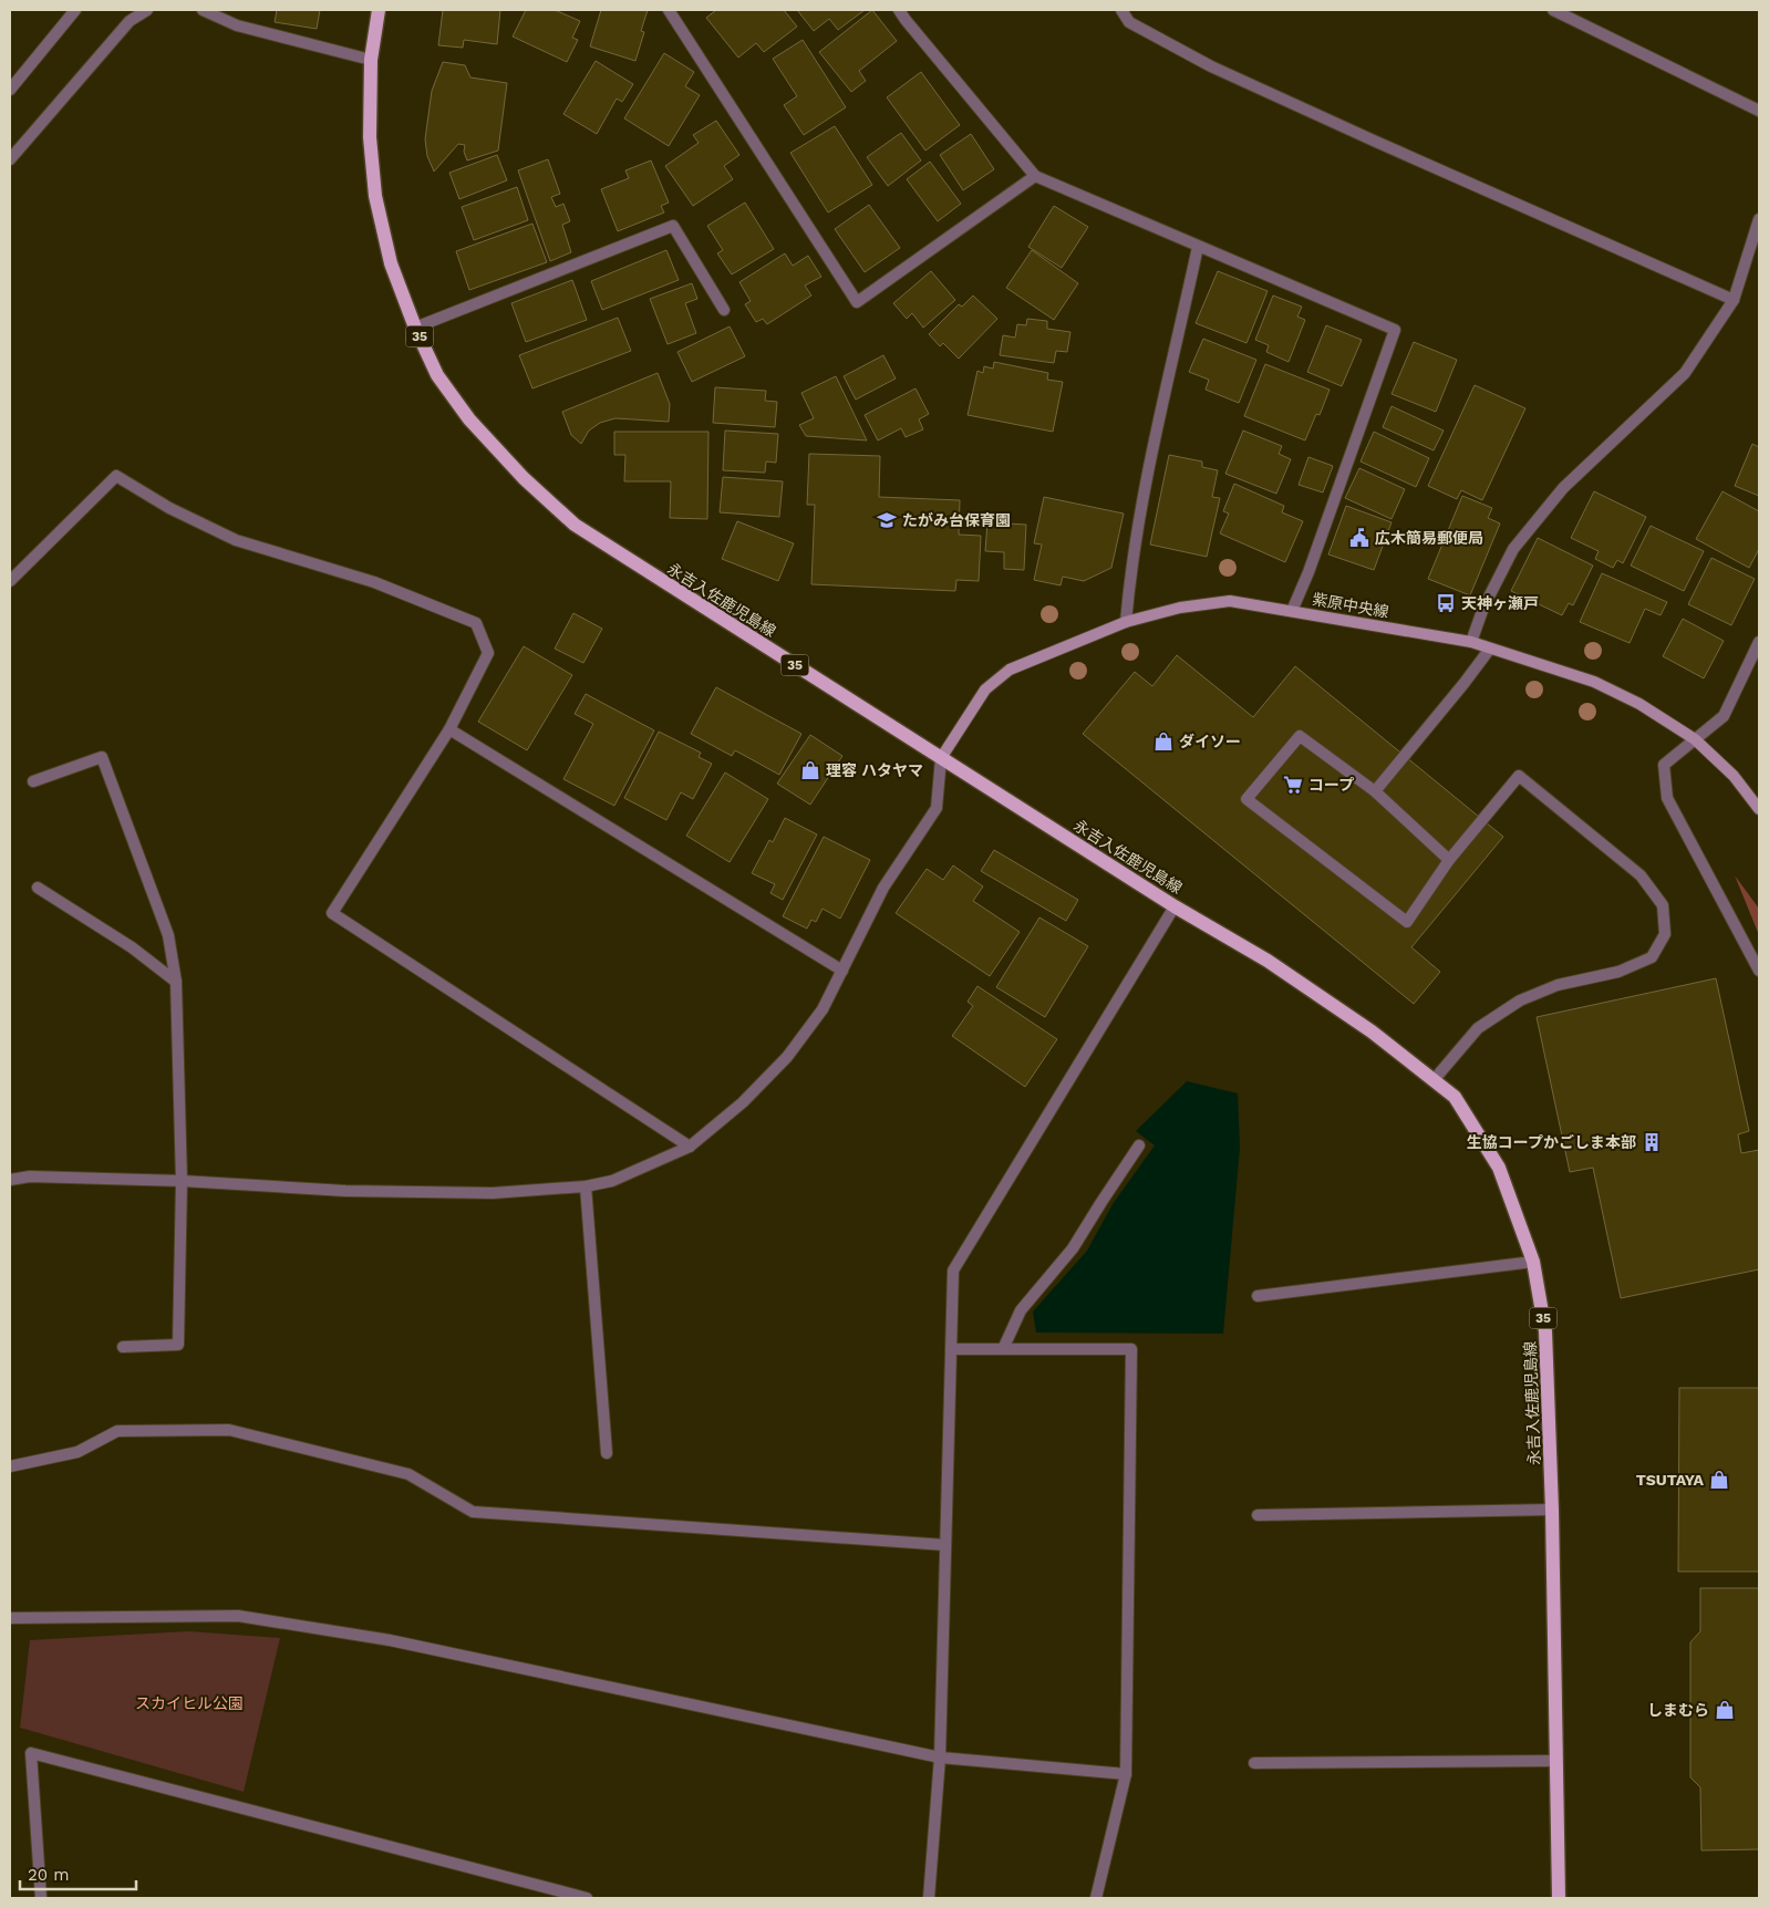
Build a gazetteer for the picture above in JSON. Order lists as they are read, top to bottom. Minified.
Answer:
{"streets":{"main road":["35","永吉入佐鹿児島線"],"street":["紫原中央線"]},"crossings":[["永吉入佐鹿児島線","紫原中央線"]],"parks":["スカイヒル公園"],"places":{"school or university":["たがみ台保育園"],"public building":["広木簡易郵便局"],"bus stop":["天神ヶ瀬戸"],"shop":["ダイソー","理容 ハタヤマ","TSUTAYA","しまむら"],"supermarket":["コープ"],"building":["生協コープかごしま本部"]},"scale_bar":"20 m"}
